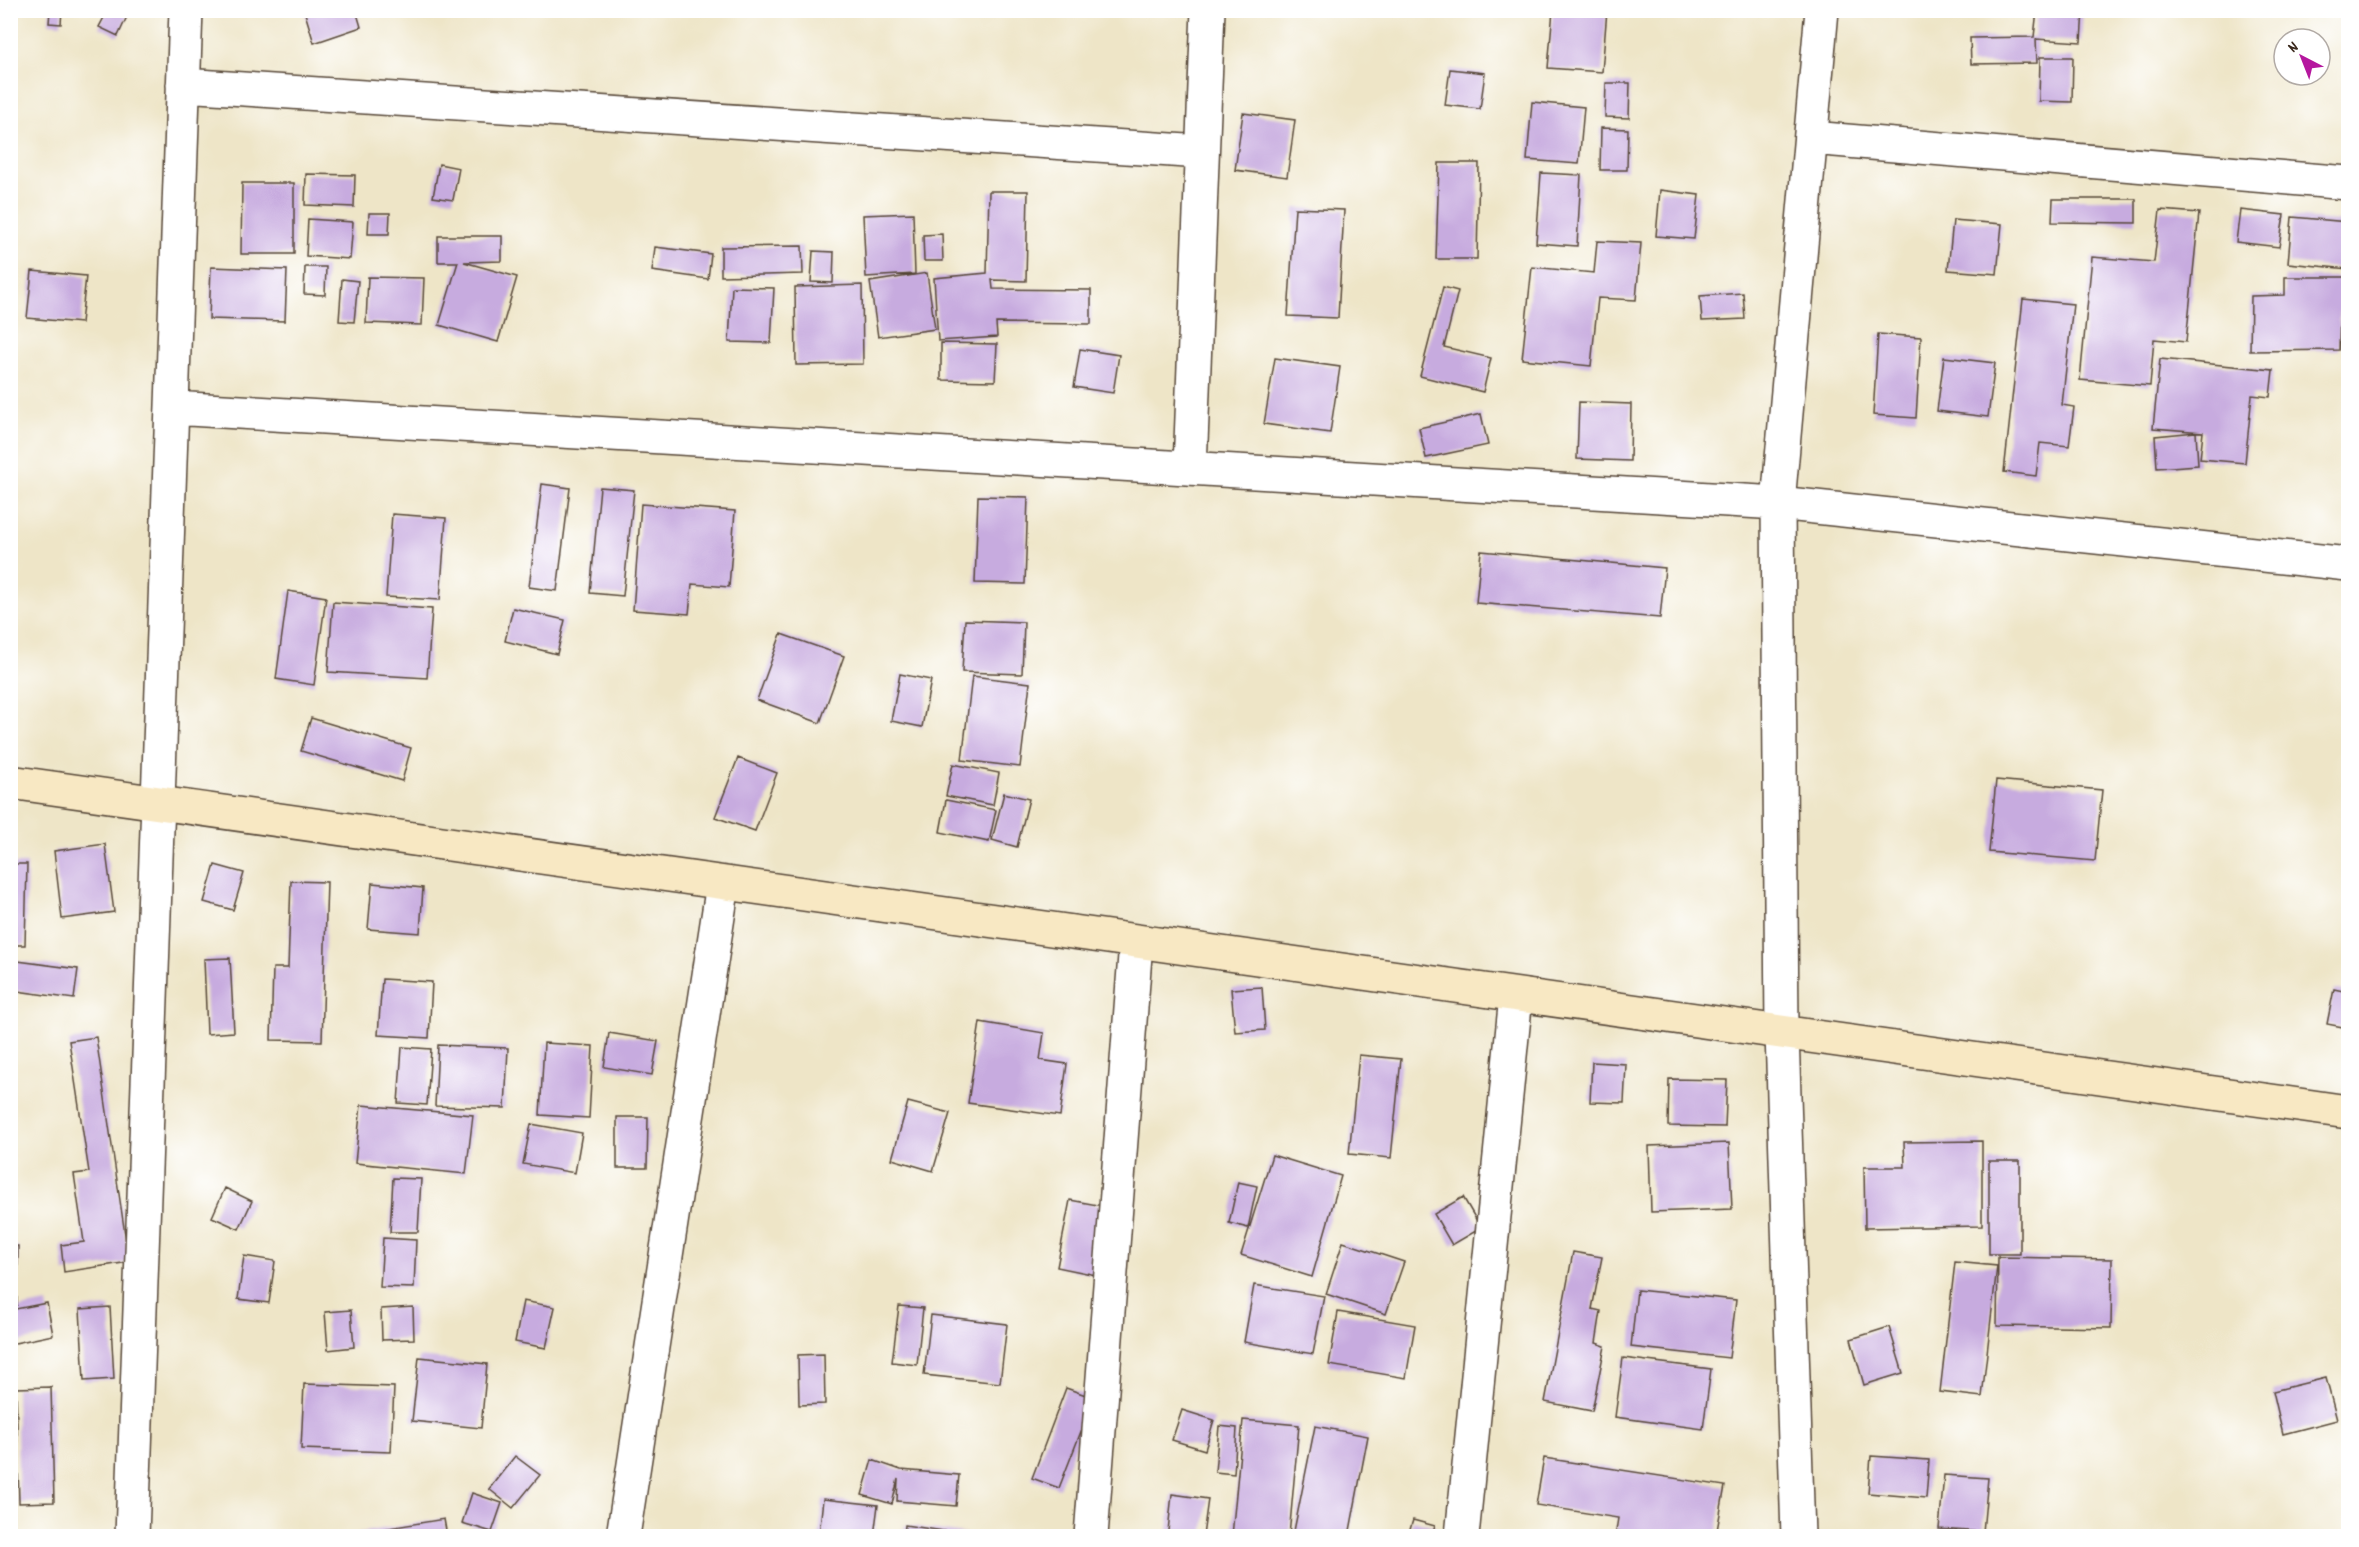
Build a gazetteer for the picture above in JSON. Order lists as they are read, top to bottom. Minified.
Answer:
{"north":"top left"}
